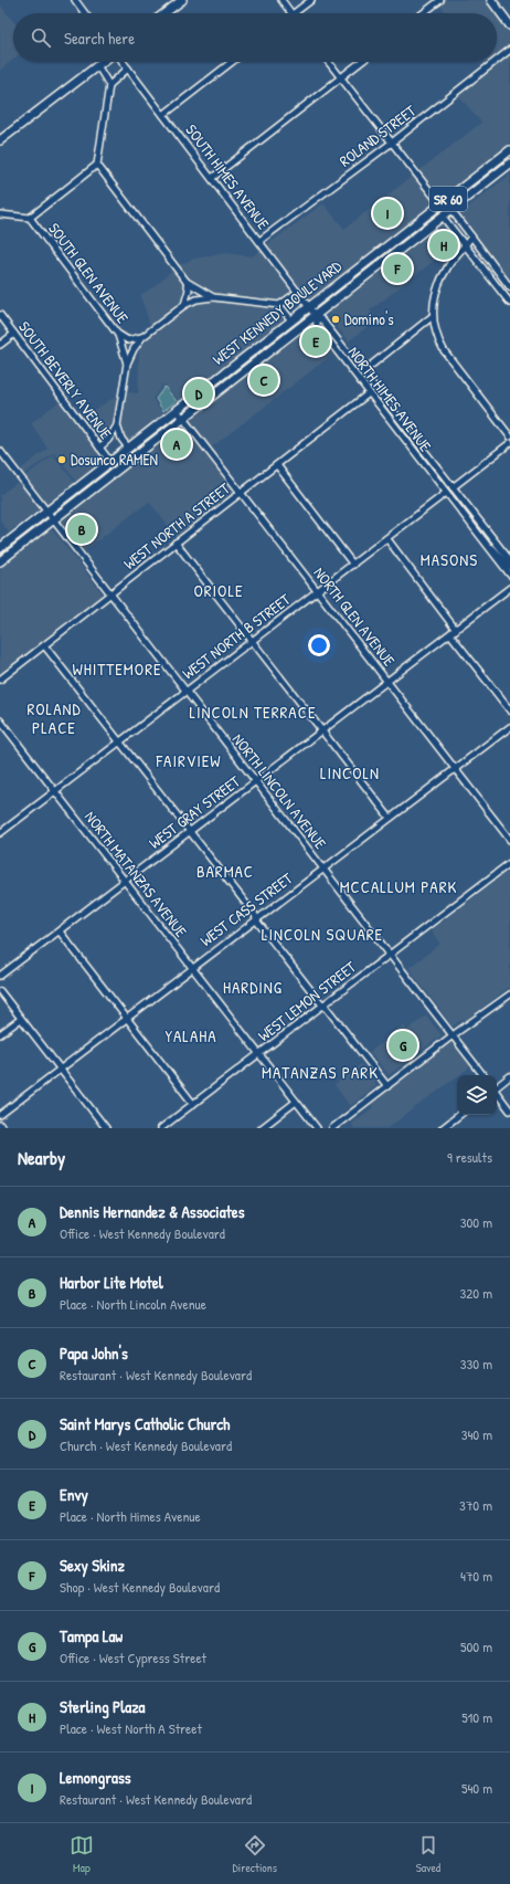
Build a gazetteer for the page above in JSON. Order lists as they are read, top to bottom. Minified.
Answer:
{"streets":{"main road":["SR 60","WEST KENNEDY BOULEVARD"],"street":["ROLAND STREET","SOUTH HIMES AVENUE","SOUTH GLEN AVENUE","SOUTH BEVERLY AVENUE","NORTH HIMES AVENUE","WEST NORTH A STREET","NORTH GLEN AVENUE","WEST NORTH B STREET","NORTH LINCOLN AVENUE","WEST GRAY STREET","NORTH MATANZAS AVENUE","WEST CASS STREET","WEST LEMON STREET"]},"crossings":[["ROLAND STREET","SOUTH HIMES AVENUE"],["SOUTH HIMES AVENUE","WEST KENNEDY BOULEVARD"],["SOUTH HIMES AVENUE","NORTH HIMES AVENUE"],["SOUTH GLEN AVENUE","SOUTH BEVERLY AVENUE"],["WEST KENNEDY BOULEVARD","SOUTH BEVERLY AVENUE"],["WEST KENNEDY BOULEVARD","NORTH HIMES AVENUE"],["WEST KENNEDY BOULEVARD","NORTH GLEN AVENUE"],["WEST KENNEDY BOULEVARD","NORTH LINCOLN AVENUE"],["NORTH HIMES AVENUE","WEST NORTH A STREET"],["NORTH HIMES AVENUE","WEST NORTH B STREET"],["WEST NORTH A STREET","NORTH GLEN AVENUE"],["WEST NORTH A STREET","NORTH LINCOLN AVENUE"],["NORTH GLEN AVENUE","WEST NORTH B STREET"],["NORTH GLEN AVENUE","WEST GRAY STREET"],["NORTH GLEN AVENUE","WEST CASS STREET"],["WEST NORTH B STREET","NORTH LINCOLN AVENUE"],["WEST NORTH B STREET","NORTH MATANZAS AVENUE"],["NORTH LINCOLN AVENUE","WEST GRAY STREET"],["NORTH LINCOLN AVENUE","WEST CASS STREET"],["NORTH LINCOLN AVENUE","WEST LEMON STREET"],["WEST GRAY STREET","NORTH MATANZAS AVENUE"],["NORTH MATANZAS AVENUE","WEST CASS STREET"],["NORTH MATANZAS AVENUE","WEST LEMON STREET"]],"districts":["MASONS","ORIOLE","WHITTEMORE","ROLAND PLACE","LINCOLN TERRACE","FAIRVIEW","LINCOLN","BARMAC","MCCALLUM PARK","LINCOLN SQUARE","HARDING","YALAHA","MATANZAS PARK"],"places":["Domino's","Dosunco RAMEN"],"page":{"search":"Search here","pins":["I","H","F","E","C","D","A","B","G"],"heading":["Nearby","9 results"],"list":[{"mark":"A","name":"Dennis Hernandez & Associates","note":"Office · West Kennedy Boulevard","value":"300 m"},{"mark":"B","name":"Harbor Lite Motel","note":"Place · North Lincoln Avenue","value":"320 m"},{"mark":"C","name":"Papa John's","note":"Restaurant · West Kennedy Boulevard","value":"330 m"},{"mark":"D","name":"Saint Marys Catholic Church","note":"Church · West Kennedy Boulevard","value":"340 m"},{"mark":"E","name":"Envy","note":"Place · North Himes Avenue","value":"370 m"},{"mark":"F","name":"Sexy Skinz","note":"Shop · West Kennedy Boulevard","value":"470 m"},{"mark":"G","name":"Tampa Law","note":"Office · West Cypress Street","value":"500 m"},{"mark":"H","name":"Sterling Plaza","note":"Place · West North A Street","value":"510 m"},{"mark":"I","name":"Lemongrass","note":"Restaurant · West Kennedy Boulevard","value":"540 m"}],"nav":["Map","Directions","Saved"]}}
